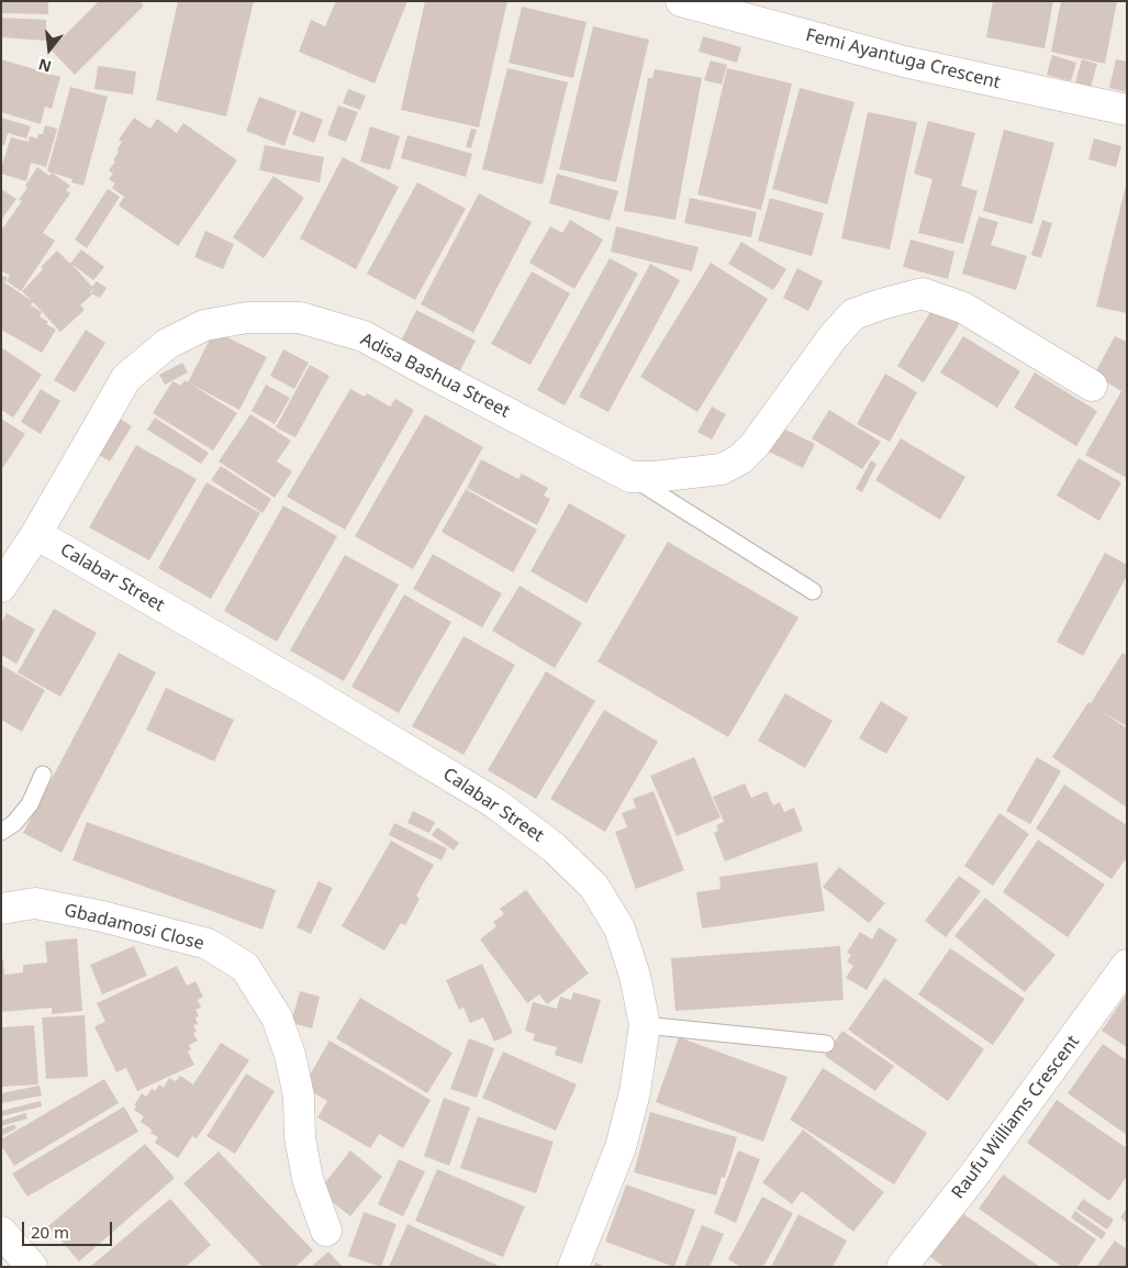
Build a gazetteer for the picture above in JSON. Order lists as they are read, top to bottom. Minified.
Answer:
{"streets":{"street":["Femi Ayantuga Crescent","Adisa Bashua Street","Calabar Street","Gbadamosi Close","Raufu Williams Crescent"]},"crossings":[["Adisa Bashua Street","Calabar Street"]],"scale_bar":"20 m","north":"bottom"}
